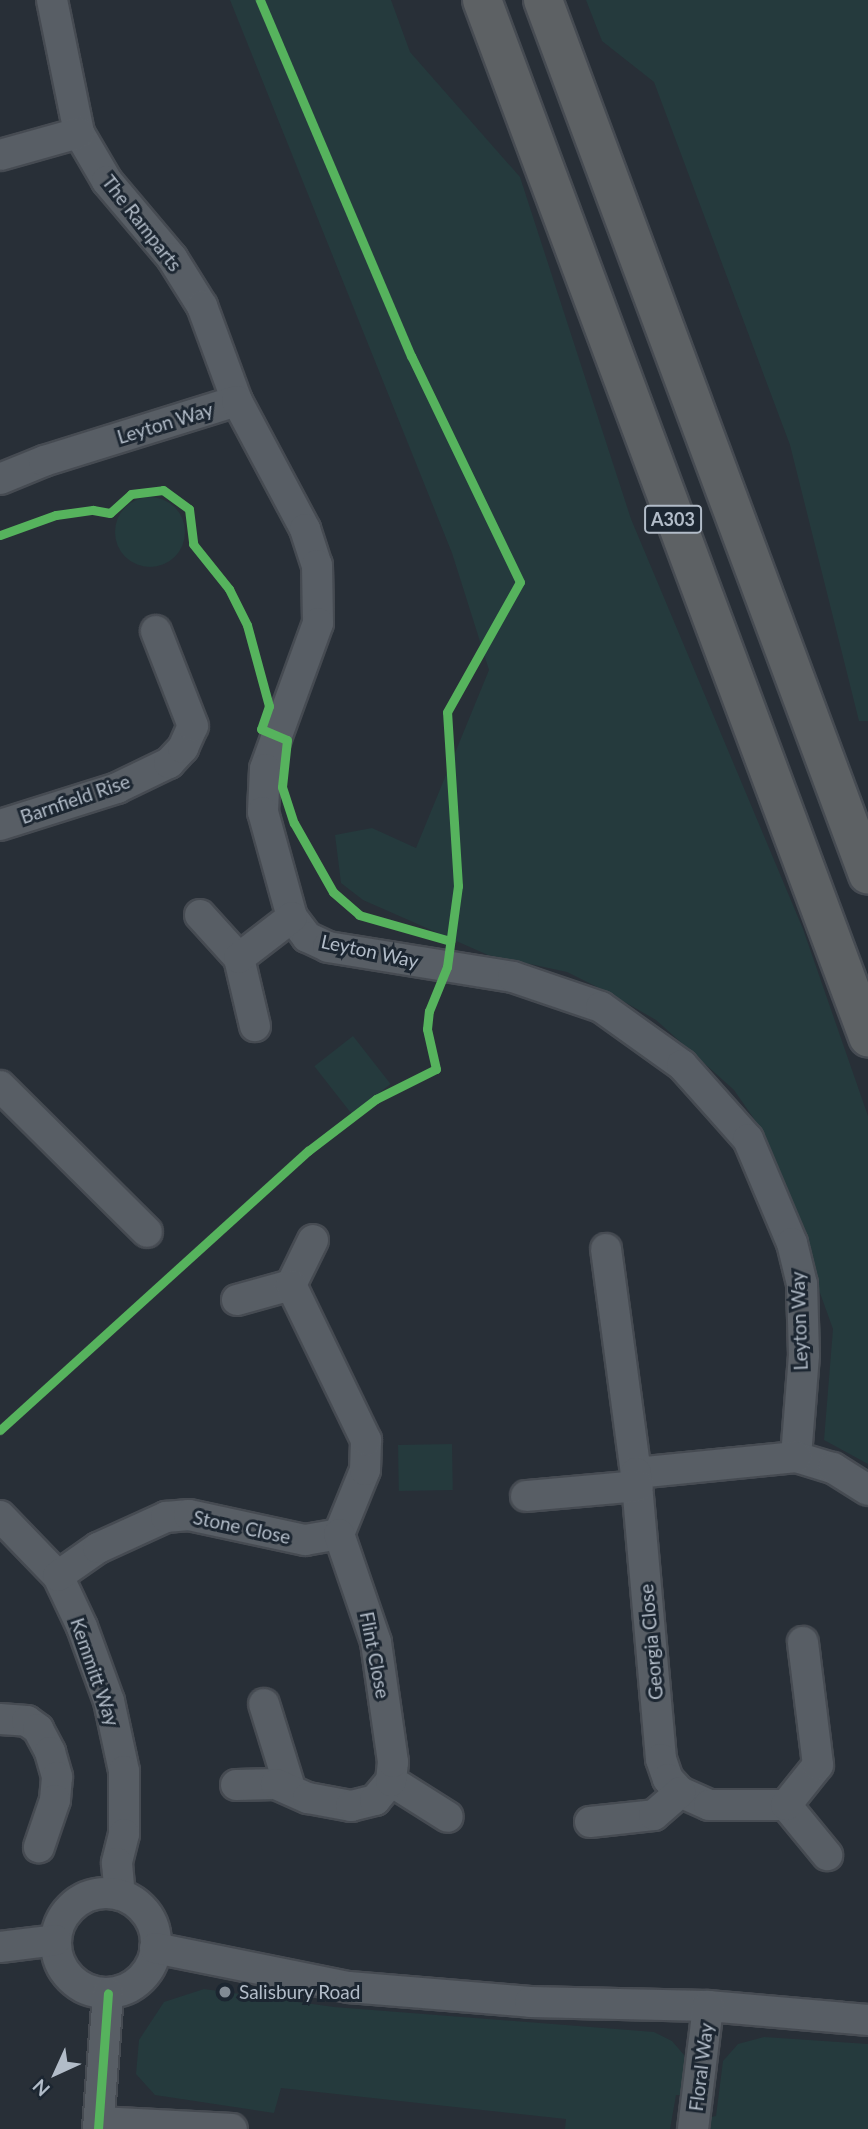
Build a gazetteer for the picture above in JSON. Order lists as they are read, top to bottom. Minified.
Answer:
{"streets":{"highway":["A303"],"street":["The Ramparts","Leyton Way","Barnfield Rise","Stone Close","Georgia Close","Flint Close","Kemmitt Way","Floral Way"]},"crossings":[["The Ramparts","Leyton Way"],["Stone Close","Flint Close"],["Stone Close","Kemmitt Way"]],"places":["Salisbury Road"],"north":"bottom left"}
